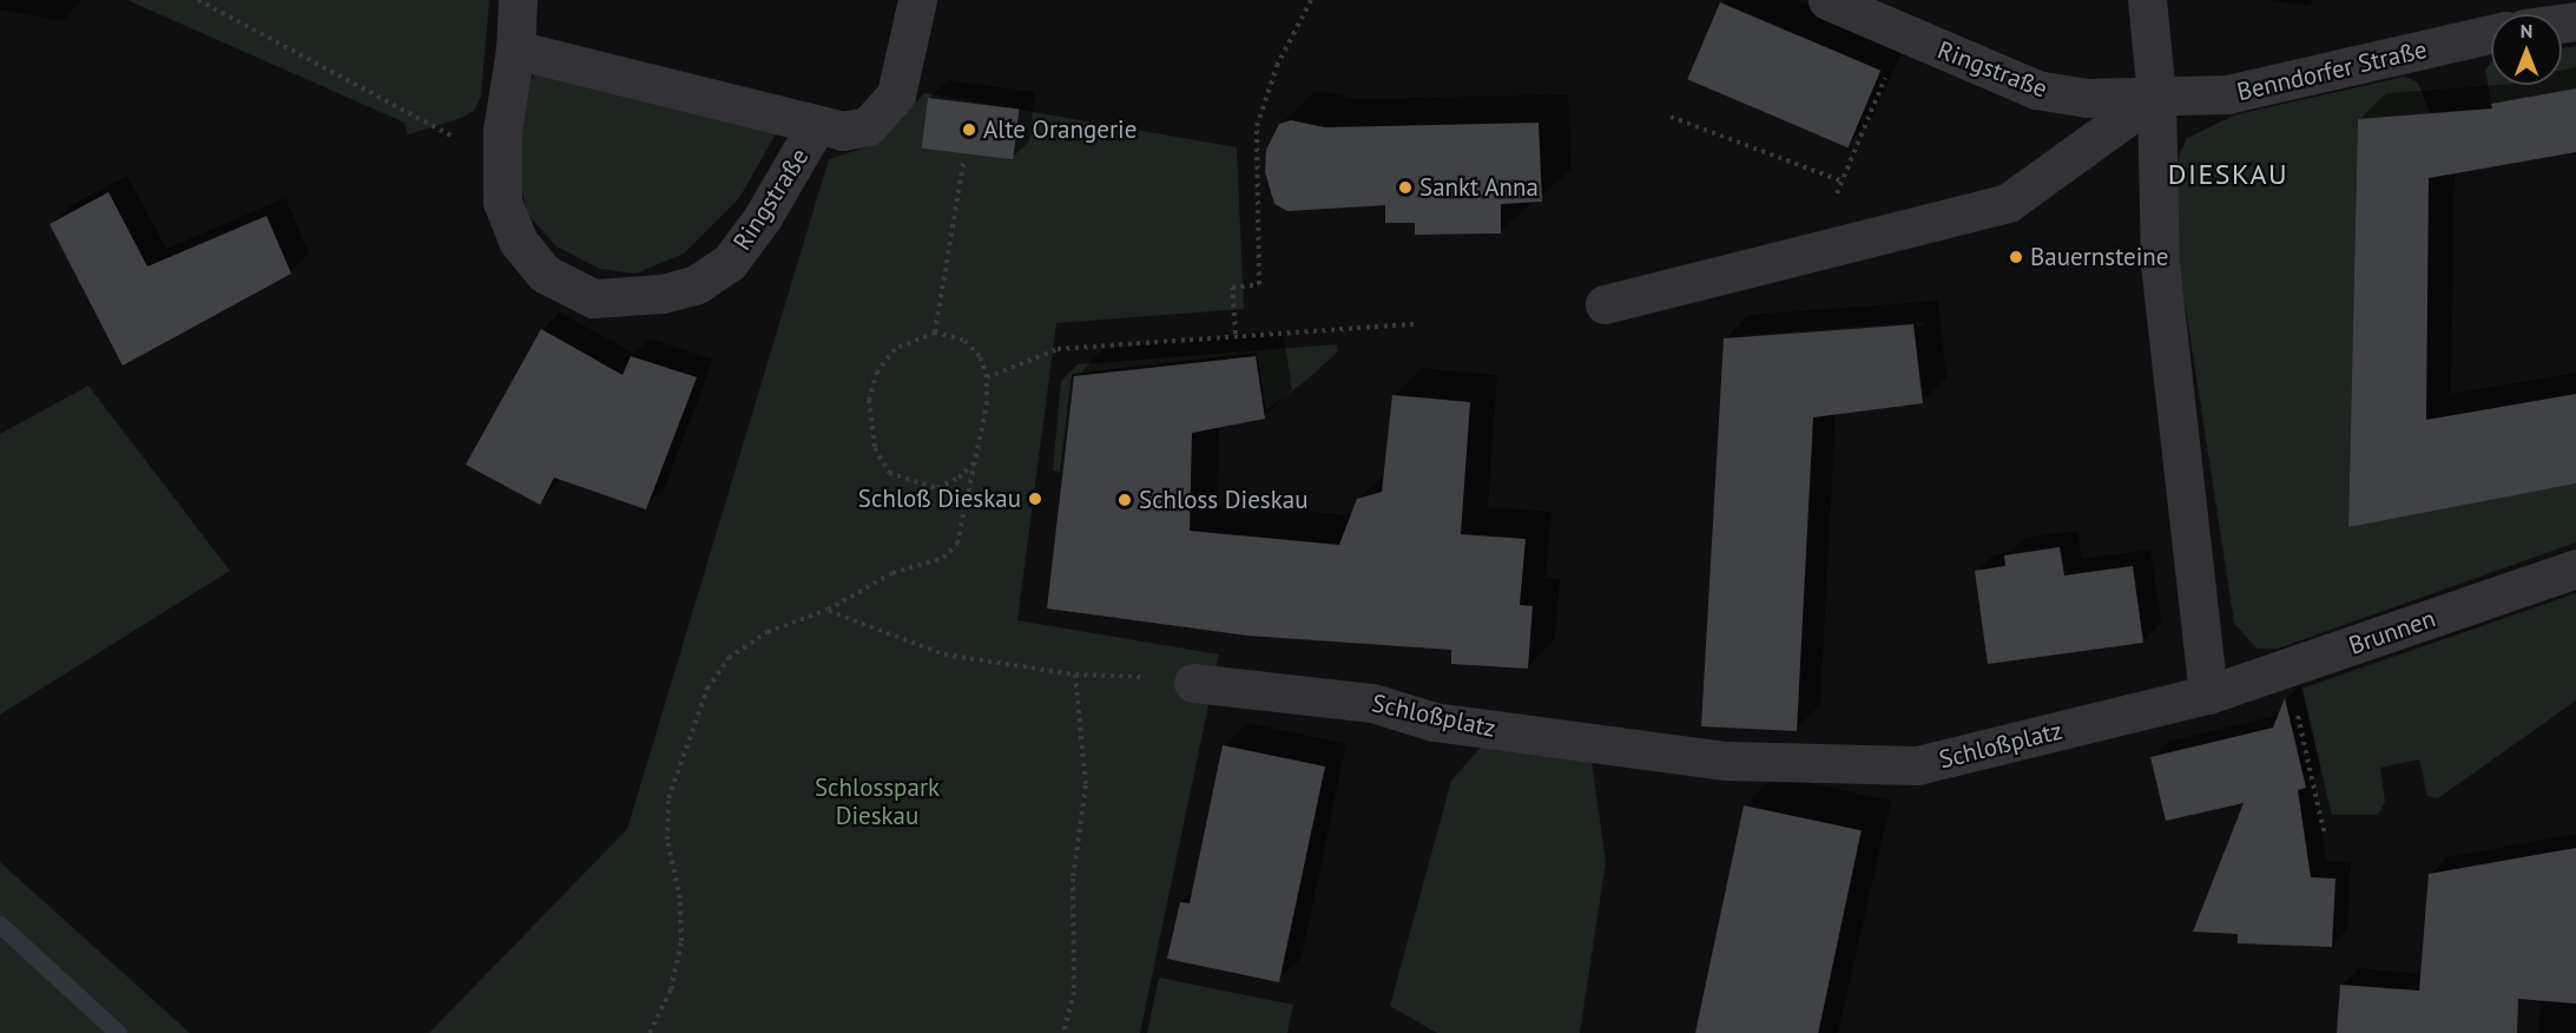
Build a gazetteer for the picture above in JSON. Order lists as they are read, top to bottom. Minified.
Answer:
{"streets":{"street":["Ringstraße","Benndorfer Straße","Brunnen","Schloßplatz"]},"crossings":[["Ringstraße","Benndorfer Straße"],["Brunnen","Schloßplatz"]],"districts":["DIESKAU"],"parks":["Schlosspark Dieskau"],"places":["Alte Orangerie","Sankt Anna","Bauernsteine","Schloß Dieskau","Schloss Dieskau"],"north":"top"}
